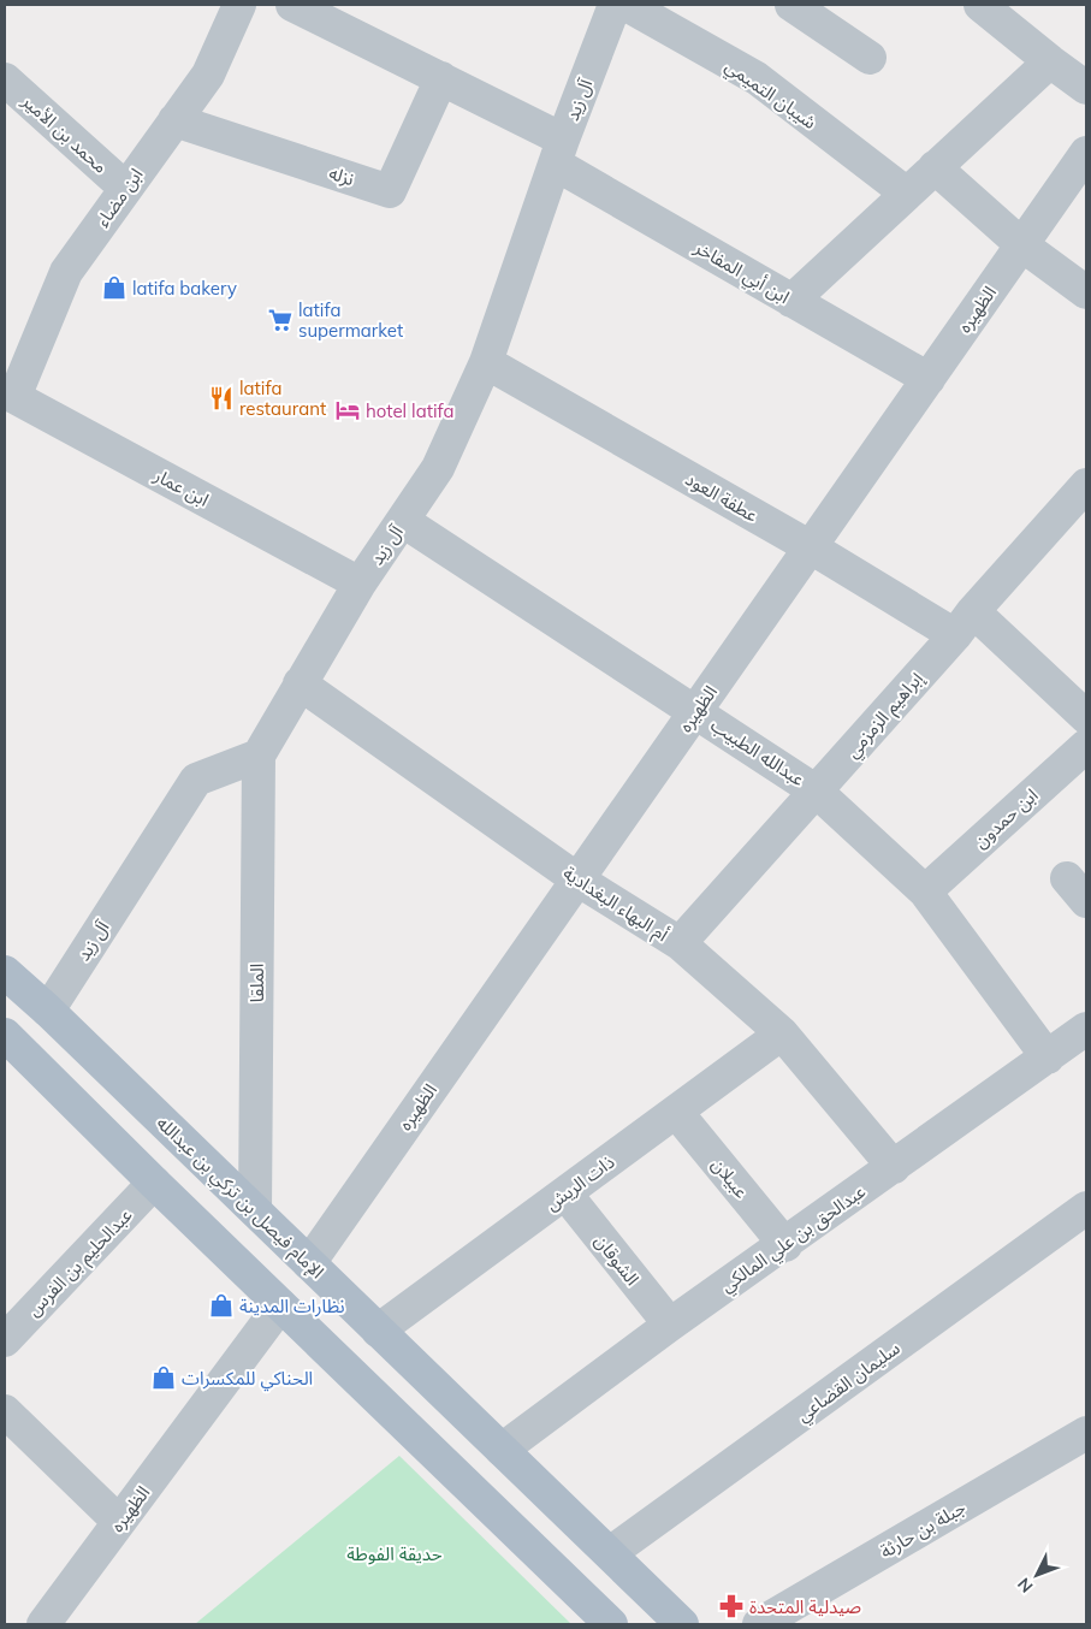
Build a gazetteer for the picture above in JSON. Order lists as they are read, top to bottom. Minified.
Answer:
{"streets":{"main road":["الإمام فيصل بن تركي بن عبدالله"],"street":["شيبان التميمي","آل زيد","محمد بن الأمير","نزله","ابن مضاء","ابن أبي المفاخر","الظهيره","ابن عمار","عطفة العود","إبراهيم الزمزمي","عبدالله الطبيب","ابن حمدون","أم البهاء البغدادية","الملقا","عبيلان","ذات الريش","عبدالحق بن علي المالكي","الشوقان","عبدالحليم بن الفرس","سليمان القضاعي","جبلة بن حارثة"]},"crossings":[["آل زيد","ابن أبي المفاخر"],["آل زيد","ابن عمار"],["آل زيد","عطفة العود"],["آل زيد","عبدالله الطبيب"],["آل زيد","أم البهاء البغدادية"],["آل زيد","الملقا"],["آل زيد","الإمام فيصل بن تركي بن عبدالله"],["محمد بن الأمير","ابن مضاء"],["نزله","ابن مضاء"],["نزله","ابن أبي المفاخر"],["ابن مضاء","ابن عمار"],["ابن أبي المفاخر","الظهيره"],["الظهيره","عطفة العود"],["الظهيره","عبدالله الطبيب"],["الظهيره","أم البهاء البغدادية"],["الظهيره","الإمام فيصل بن تركي بن عبدالله"],["عطفة العود","إبراهيم الزمزمي"],["إبراهيم الزمزمي","عبدالله الطبيب"],["إبراهيم الزمزمي","أم البهاء البغدادية"],["عبدالله الطبيب","ابن حمدون"],["عبدالله الطبيب","عبدالحق بن علي المالكي"],["أم البهاء البغدادية","ذات الريش"],["أم البهاء البغدادية","عبدالحق بن علي المالكي"],["الملقا","الإمام فيصل بن تركي بن عبدالله"],["عبيلان","ذات الريش"],["عبيلان","عبدالحق بن علي المالكي"],["ذات الريش","الإمام فيصل بن تركي بن عبدالله"],["ذات الريش","الشوقان"],["الإمام فيصل بن تركي بن عبدالله","عبدالحق بن علي المالكي"],["الإمام فيصل بن تركي بن عبدالله","سليمان القضاعي"],["عبدالحق بن علي المالكي","الشوقان"]],"parks":["حديقة الفوطة"],"places":{"shop":["latifa bakery","نظارات المدينة","الحناكي للمكسرات"],"supermarket":["latifa supermarket"],"restaurant":["latifa restaurant"],"hotel":["hotel latifa"],"pharmacy":["صيدلية المتحدة"]},"north":"bottom left"}
